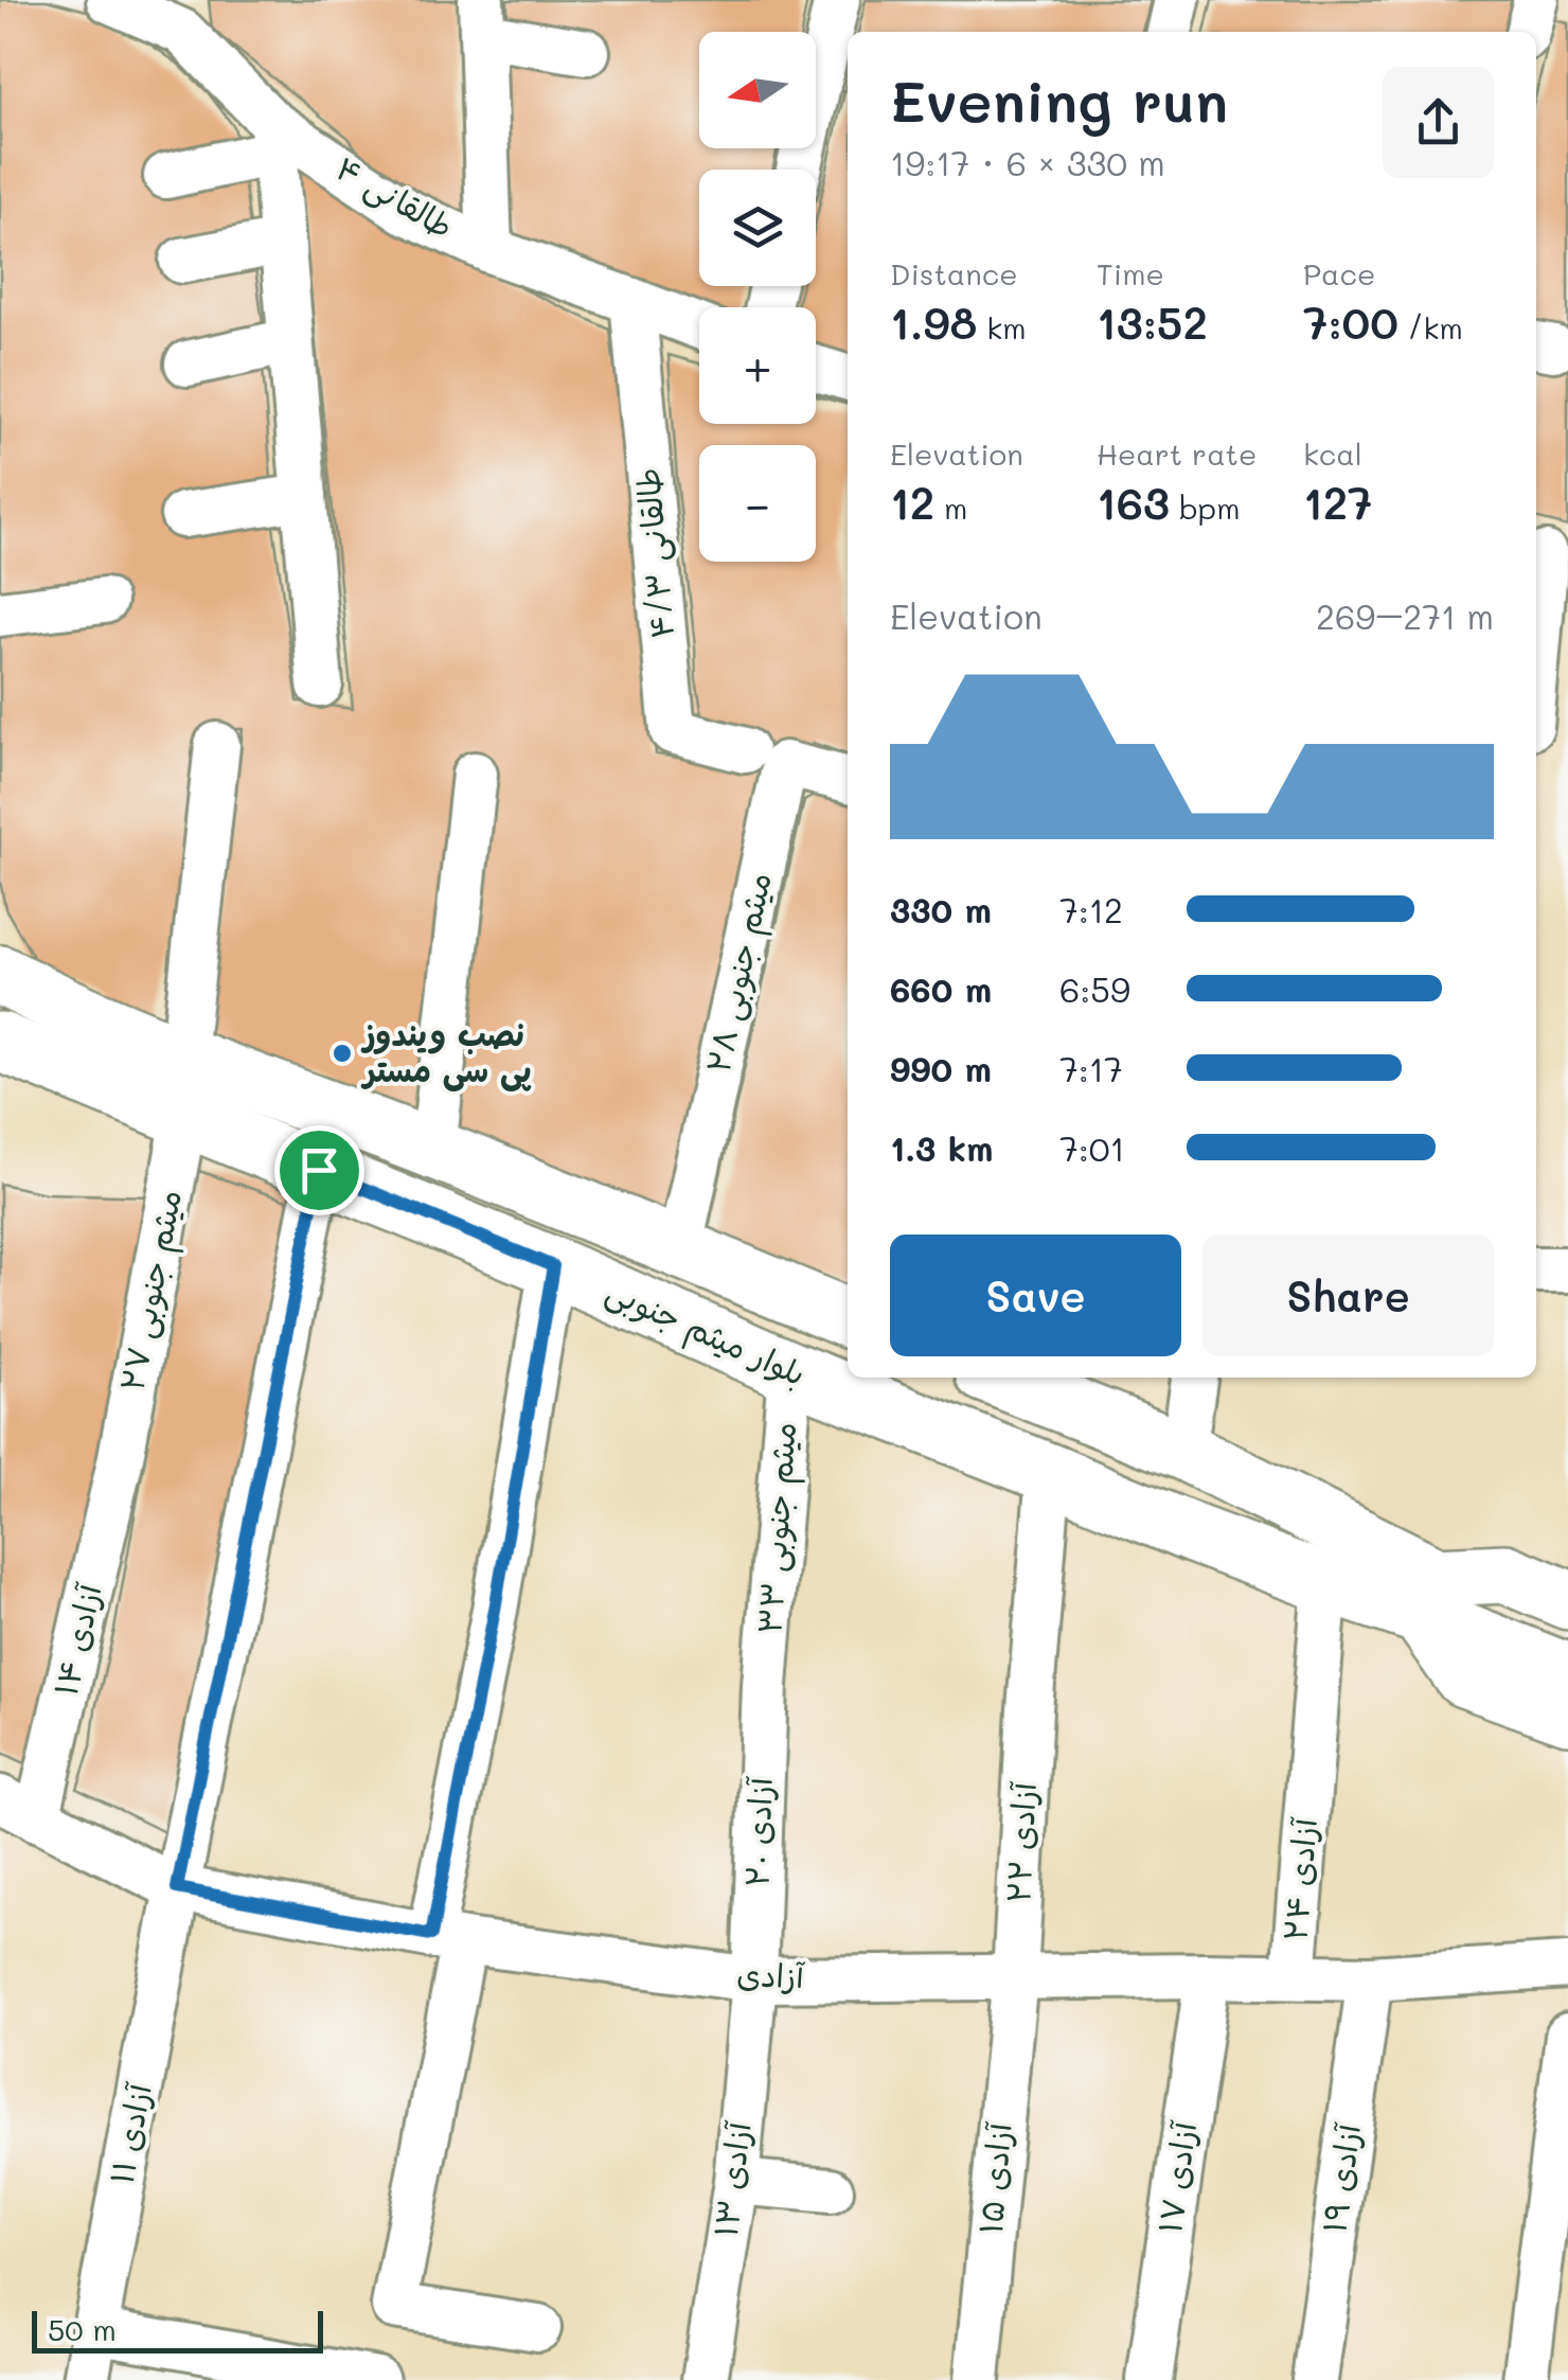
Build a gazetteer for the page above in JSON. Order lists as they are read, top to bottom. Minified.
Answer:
{"streets":{"main road":["بلوار میثم جنوبی"],"street":["طالقانی ۴","طالقانی ۴/۳","میثم جنوبی ۲۸","میثم جنوبی ۲۷","میثم جنوبی ۳۳","آزادی ۱۴","آزادی ۲۰","آزادی ۲۲","آزادی ۲۴","آزادی","آزادی ۱۱","آزادی ۱۷","آزادی ۱۵","آزادی ۱۹","آزادی ۱۳"]},"crossings":[["طالقانی ۴","طالقانی ۴/۳"],["میثم جنوبی ۲۸","بلوار میثم جنوبی"],["میثم جنوبی ۲۷","بلوار میثم جنوبی"],["میثم جنوبی ۲۷","آزادی ۱۴"],["بلوار میثم جنوبی","میثم جنوبی ۳۳"],["بلوار میثم جنوبی","آزادی ۲۲"],["بلوار میثم جنوبی","آزادی ۲۴"],["بلوار میثم جنوبی","آزادی ۱۱"],["میثم جنوبی ۳۳","آزادی ۲۰"],["آزادی ۱۴","آزادی"],["آزادی ۲۰","آزادی"],["آزادی ۲۰","آزادی ۱۳"],["آزادی ۲۲","آزادی"],["آزادی ۲۲","آزادی ۱۵"],["آزادی ۲۴","آزادی"],["آزادی","آزادی ۱۱"],["آزادی","آزادی ۱۷"],["آزادی","آزادی ۱۵"],["آزادی","آزادی ۱۹"],["آزادی","آزادی ۱۳"]],"places":["نصب ویندوز پی سی مستر"],"scale_bar":"50 m","north":"left","page":{"map_buttons":["+","−"],"heading":["Evening run","19:17 · 6 × 330 m"],"stats":[["Distance","1.98 km"],["Time","13:52"],["Pace","7:00 /km"],["Elevation","12 m"],["Heart rate","163 bpm"],["kcal","127"]],"chart":["Elevation","269–271 m"],"list":[{"name":"330 m","note":"7:12"},{"name":"660 m","note":"6:59"},{"name":"990 m","note":"7:17"},{"name":"1.3 km","note":"7:01"}],"buttons":["Save","Share"],"scale":"50 m"}}
